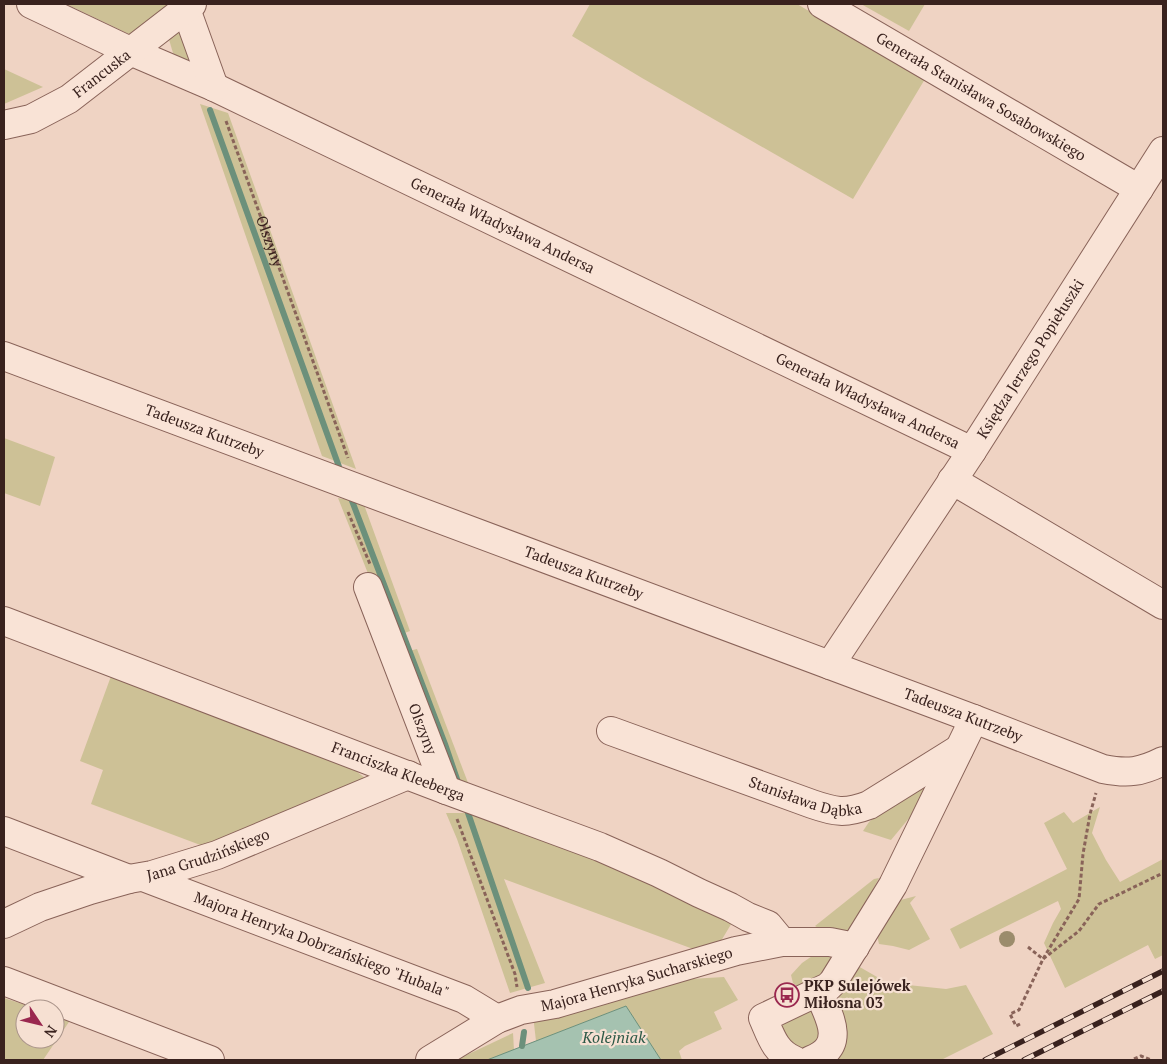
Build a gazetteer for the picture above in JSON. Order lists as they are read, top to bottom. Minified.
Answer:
{"streets":{"street":["Francuska","Generała Stanisława Sosabowskiego","Generała Władysława Andersa","Olszyny","Księdza Jerzego Popiełuszki","Tadeusza Kutrzeby","Franciszka Kleeberga","Stanisława Dąbka","Jana Grudzińskiego","Majora Henryka Dobrzańskiego \"Hubala\"","Majora Henryka Sucharskiego"]},"crossings":[["Francuska","Generała Władysława Andersa"],["Generała Stanisława Sosabowskiego","Księdza Jerzego Popiełuszki"],["Generała Władysława Andersa","Olszyny"],["Generała Władysława Andersa","Księdza Jerzego Popiełuszki"],["Olszyny","Tadeusza Kutrzeby"],["Olszyny","Franciszka Kleeberga"],["Księdza Jerzego Popiełuszki","Tadeusza Kutrzeby"],["Franciszka Kleeberga","Jana Grudzińskiego"],["Franciszka Kleeberga","Majora Henryka Sucharskiego"],["Jana Grudzińskiego","Majora Henryka Dobrzańskiego \"Hubala\""],["Majora Henryka Dobrzańskiego \"Hubala\"","Majora Henryka Sucharskiego"]],"water":["Kolejniak"],"places":{"bus stop":["PKP Sulejówek Miłosna 03"]},"north":"bottom right"}
